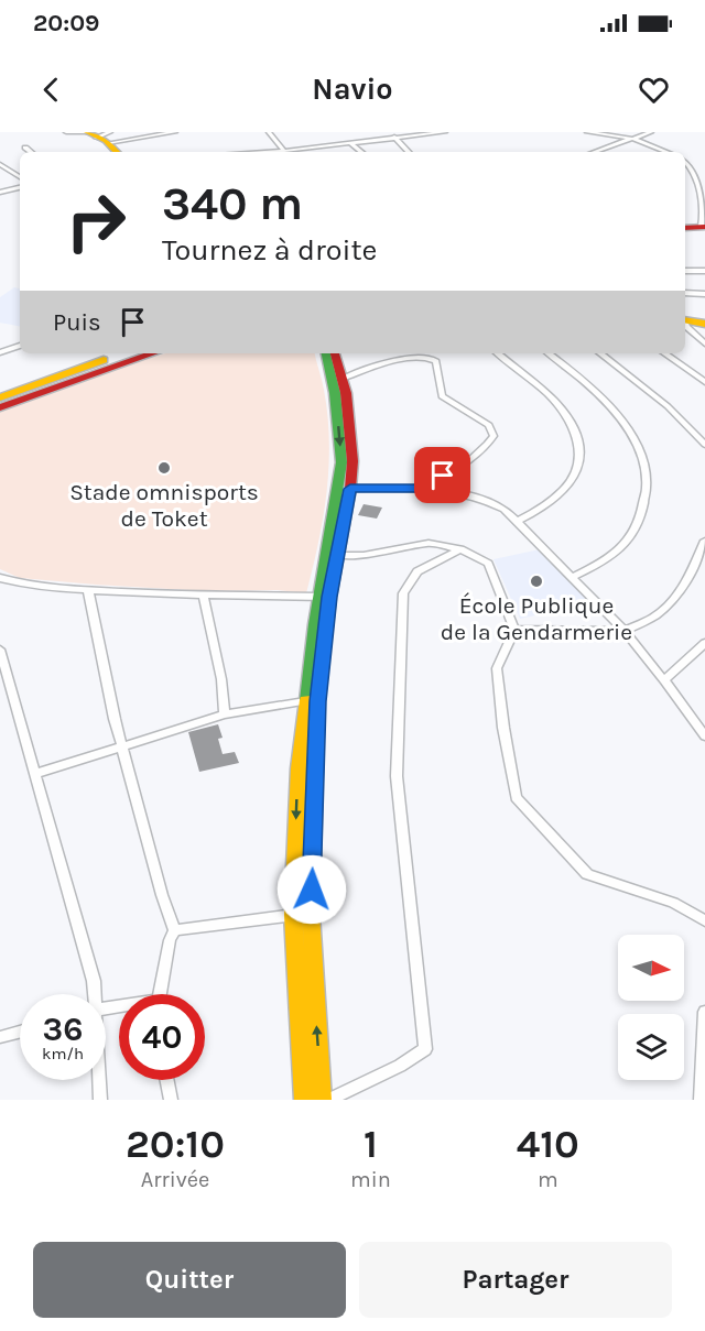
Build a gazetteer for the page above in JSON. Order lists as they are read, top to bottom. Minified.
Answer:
{"places":["Stade omnisports de Toket","École Publique de la Gendarmerie"],"north":"right","page":{"status":"20:09","header":"Navio","turn":["340 m","Tournez à droite"],"then":"Puis","speed":"36 km/h","limit":"40","eta":["20:10","Arrivée","1","min","410","m"],"buttons":["Quitter","Partager"]}}
